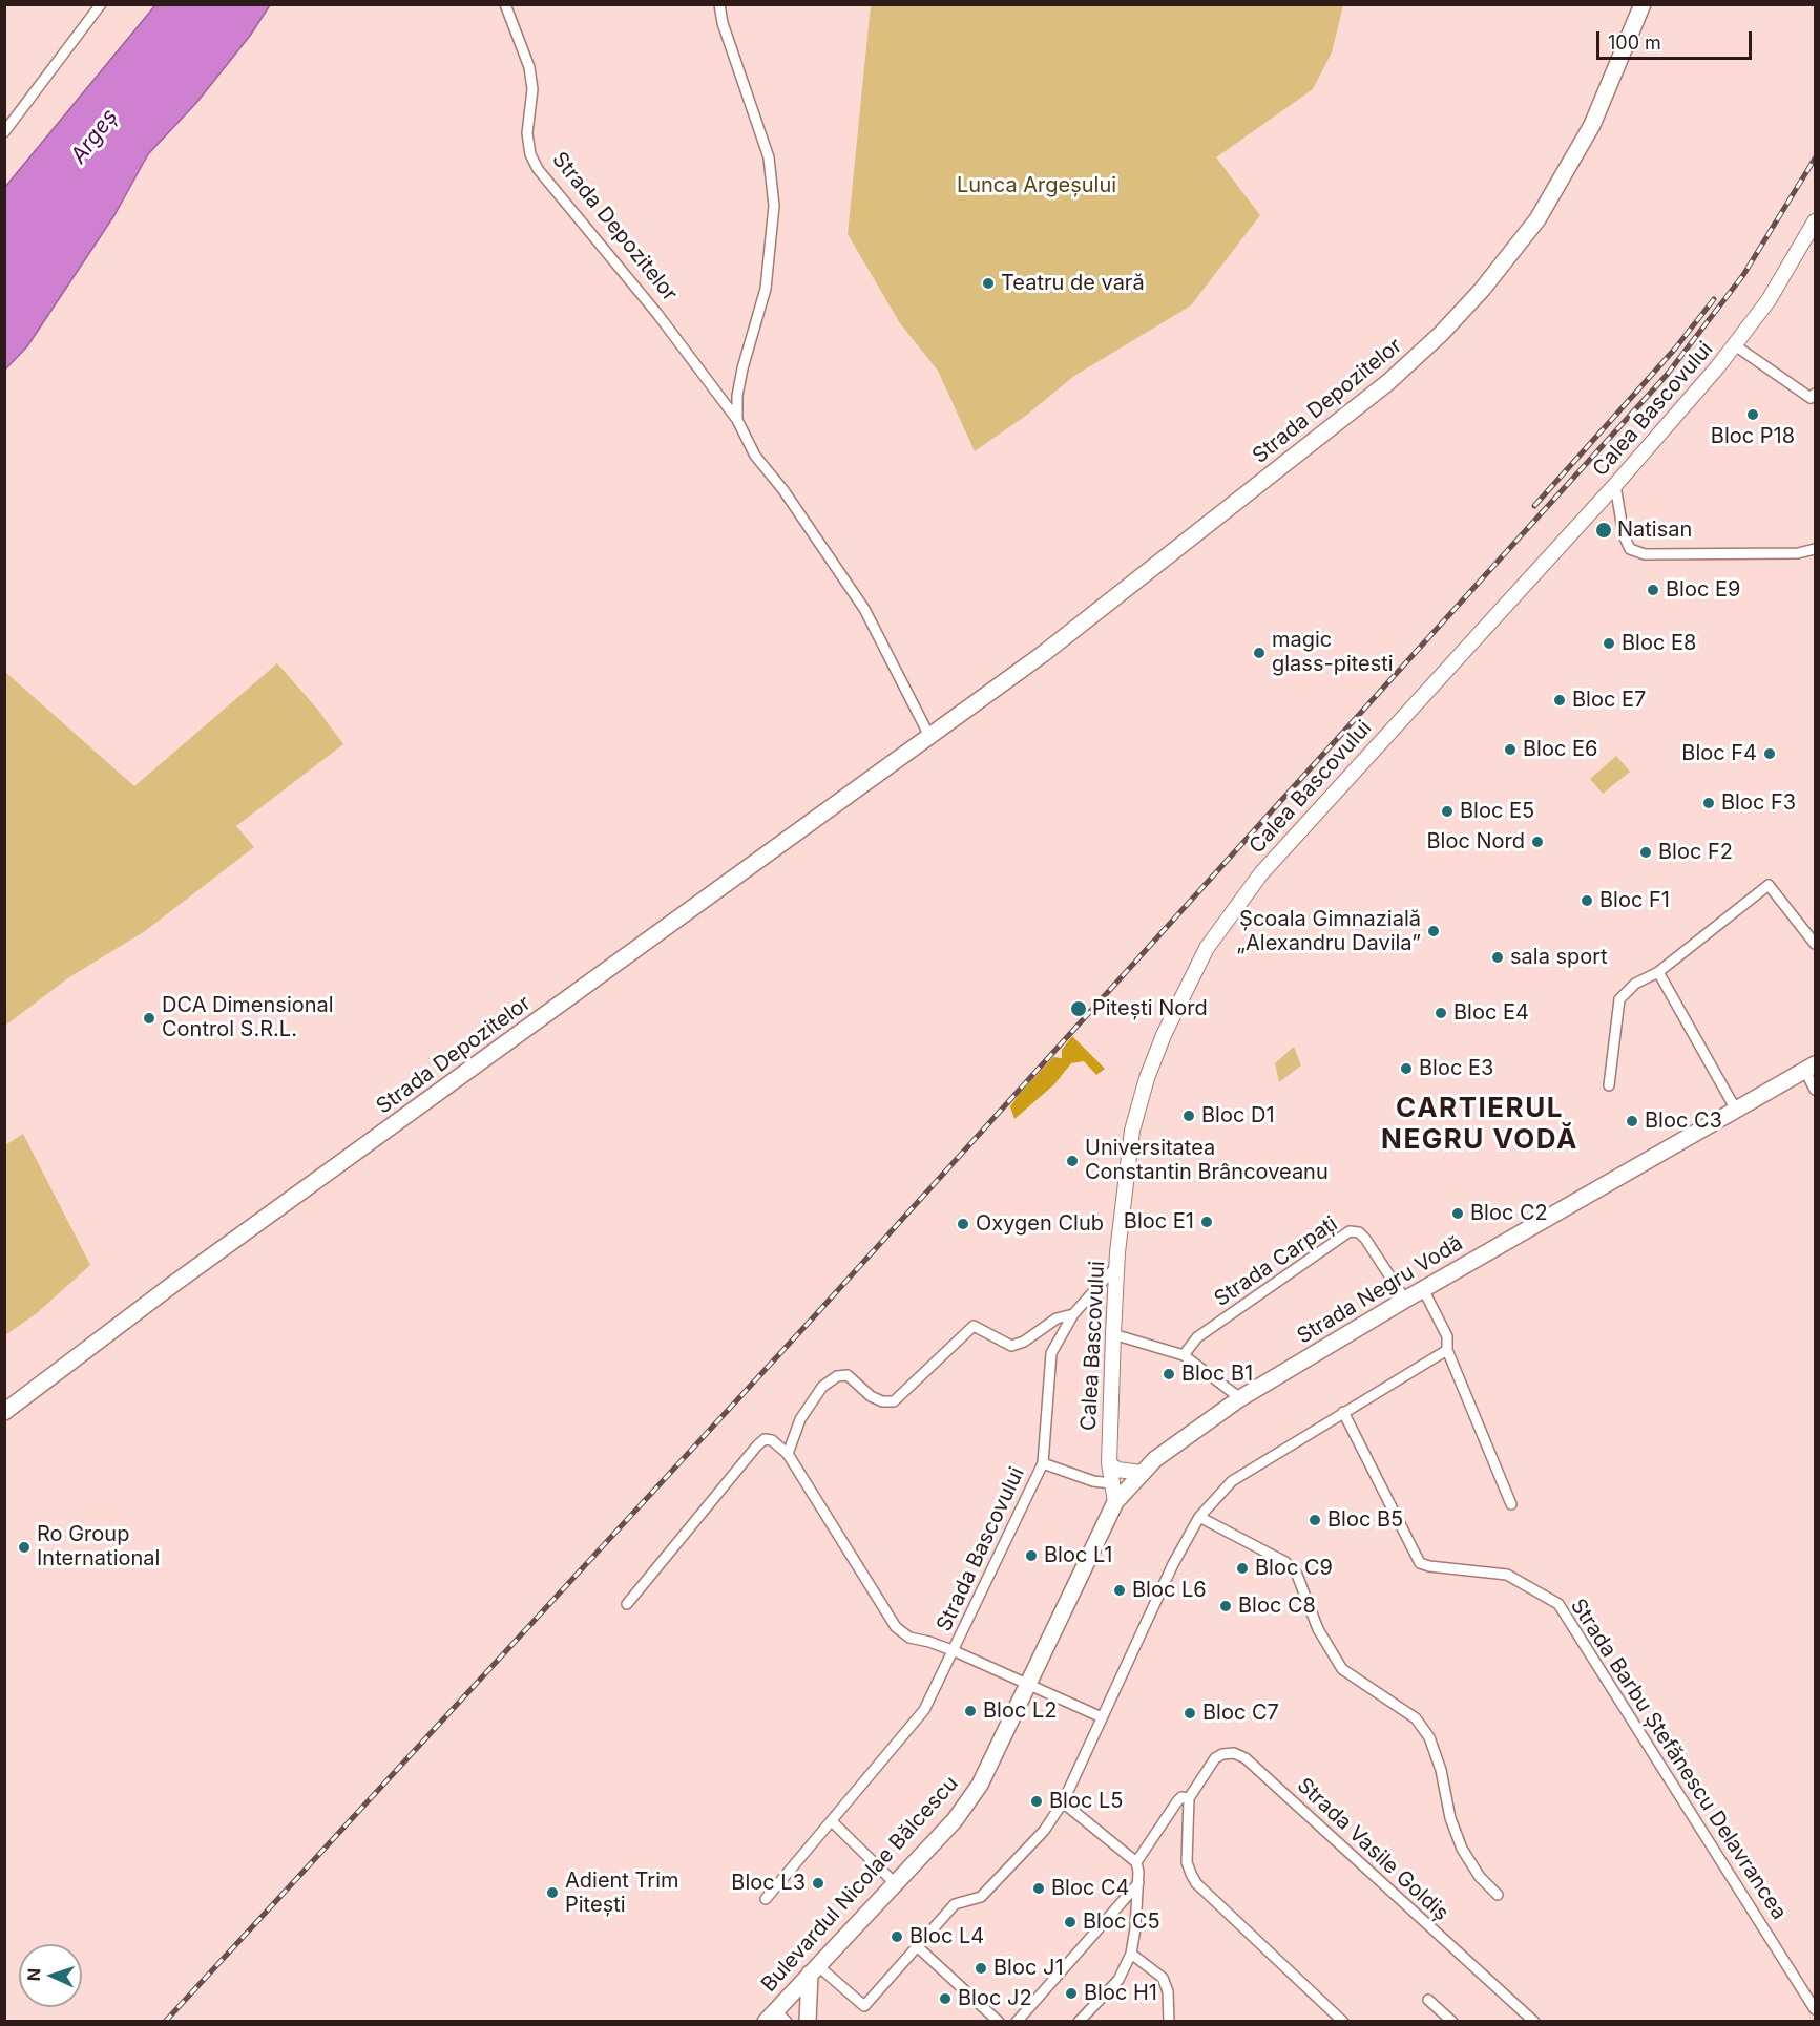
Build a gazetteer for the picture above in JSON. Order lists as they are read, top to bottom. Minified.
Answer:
{"streets":{"main road":["Strada Depozitelor","Strada Negru Vodă","Bulevardul Nicolae Bălcescu"],"street":["Calea Bascovului","Strada Carpați","Strada Bascovului","Strada Barbu Ștefănescu Delavrancea","Strada Vasile Goldiș"]},"crossings":[["Calea Bascovului","Strada Negru Vodă"],["Calea Bascovului","Strada Bascovului"],["Calea Bascovului","Bulevardul Nicolae Bălcescu"],["Strada Carpați","Strada Negru Vodă"],["Strada Negru Vodă","Bulevardul Nicolae Bălcescu"]],"districts":["CARTIERUL NEGRU VODĂ"],"water":["Argeș"],"parks":["Lunca Argeșului"],"places":["Teatru de vară","Bloc P18","Natisan","Bloc E9","Bloc E8","magic glass-pitesti","Bloc E7","Bloc E6","Bloc F4","Bloc F3","Bloc E5","Bloc Nord","Bloc F2","Bloc F1","Școala Gimnazială „Alexandru Davila”","sala sport","Pitești Nord","Bloc E4","DCA Dimensional Control S.R.L.","Bloc E3","Bloc D1","Bloc C3","Universitatea Constantin Brâncoveanu","Bloc C2","Bloc E1","Oxygen Club","Bloc B1","Bloc B5","Ro Group International","Bloc L1","Bloc C9","Bloc L6","Bloc C8","Bloc L2","Bloc C7","Bloc L5","Bloc L3","Bloc C4","Adient Trim Pitești","Bloc C5","Bloc L4","Bloc J1","Bloc H1","Bloc J2"],"scale_bar":"100 m","north":"left"}
